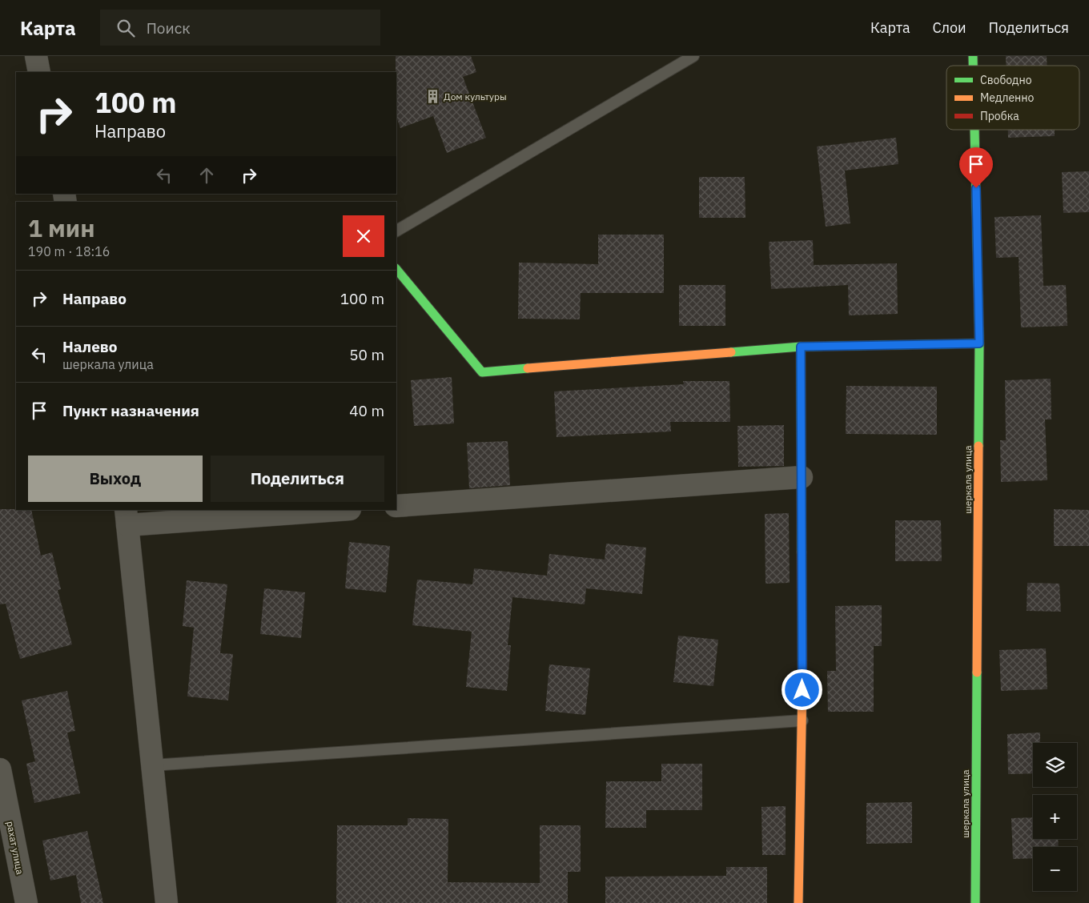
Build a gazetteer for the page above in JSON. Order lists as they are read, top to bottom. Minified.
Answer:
{"streets":{"street":["шеркала улица","рахат улица"]},"places":{"building":["Дом культуры"]},"legend":["Свободно","Медленно","Пробка"],"page":{"header":"Карта","search":"Поиск","nav":["Карта","Слои","Поделиться"],"turn":["100 m","Направо"],"heading":["1 мин","190 m · 18:16"],"list":[{"name":"Направо","value":"100 m"},{"name":"Налево","note":"шеркала улица","value":"50 m"},{"name":"Пункт назначения","value":"40 m"}],"buttons":["Выход","Поделиться"],"map_buttons":["+","−"]}}
